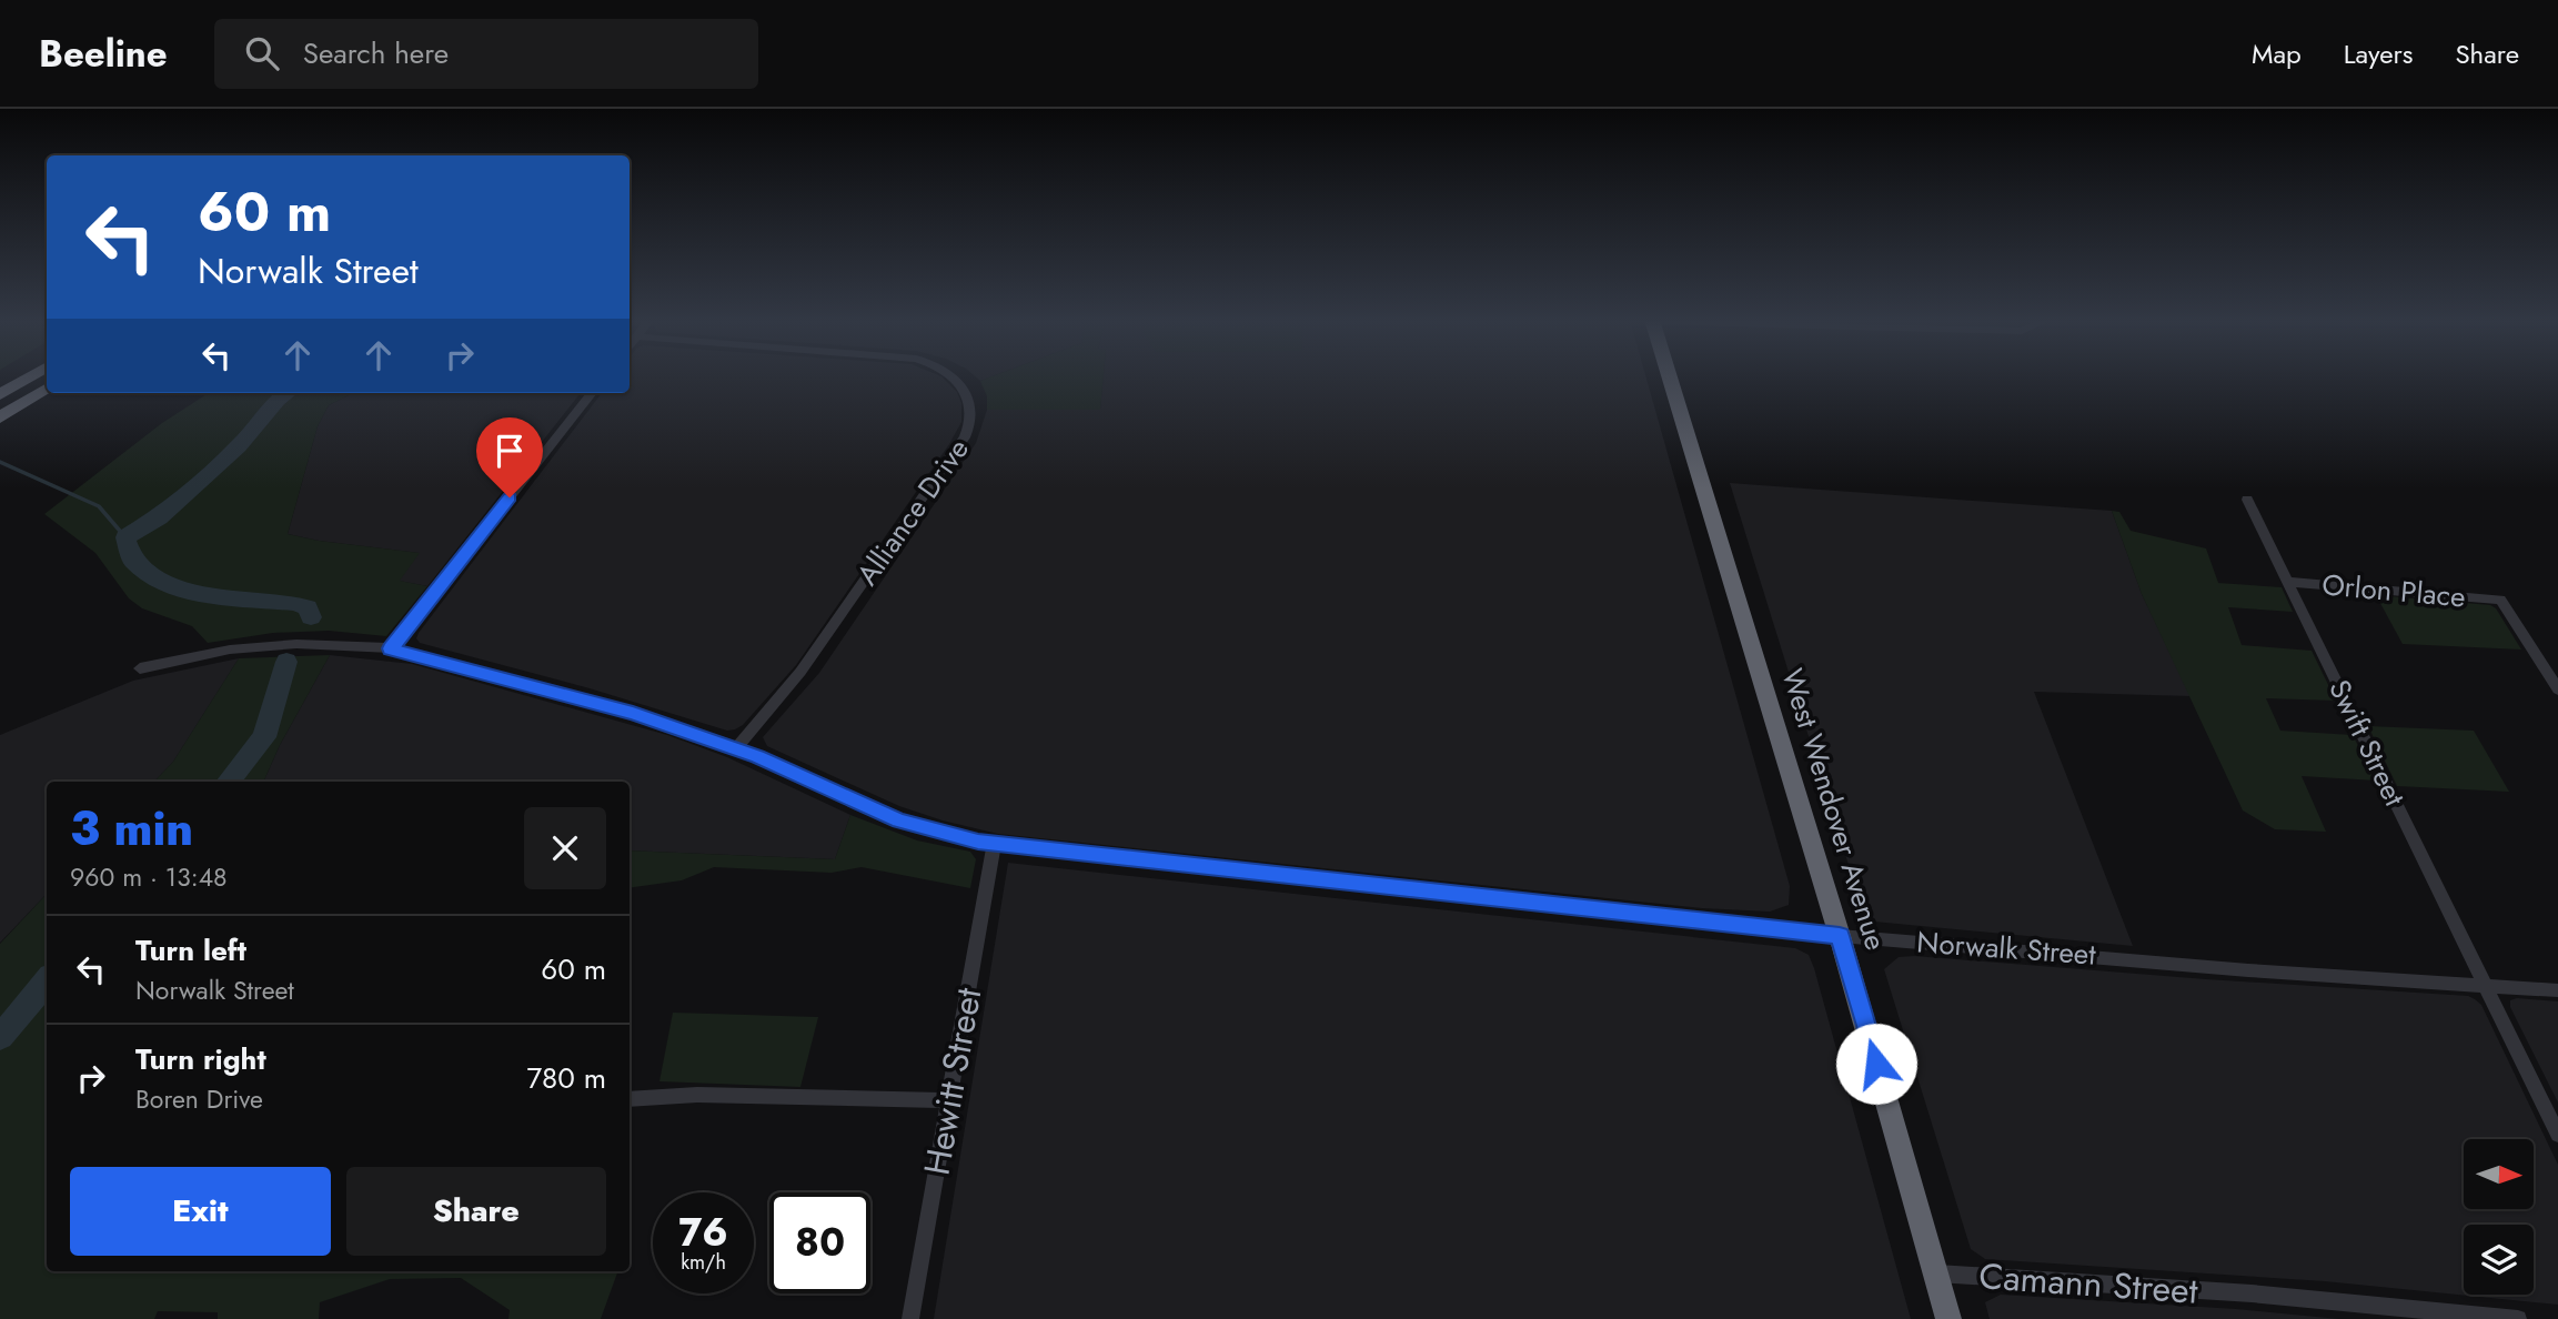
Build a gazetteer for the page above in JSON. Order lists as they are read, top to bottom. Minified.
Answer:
{"streets":{"highway":["West Wendover Avenue"],"street":["Alliance Drive","Orlon Place","Swift Street","Norwalk Street","Hewitt Street","Camann Street"]},"crossings":[["Alliance Drive","Norwalk Street"],["Orlon Place","Swift Street"],["Swift Street","Norwalk Street"],["West Wendover Avenue","Norwalk Street"],["West Wendover Avenue","Camann Street"],["Norwalk Street","Hewitt Street"]],"north":"right","page":{"header":"Beeline","search":"Search here","nav":["Map","Layers","Share"],"turn":["60 m","Norwalk Street"],"heading":["3 min","960 m · 13:48"],"list":[{"name":"Turn left","note":"Norwalk Street","value":"60 m"},{"name":"Turn right","note":"Boren Drive","value":"780 m"}],"buttons":["Exit","Share"],"speed":"76 km/h","limit":"80"}}
